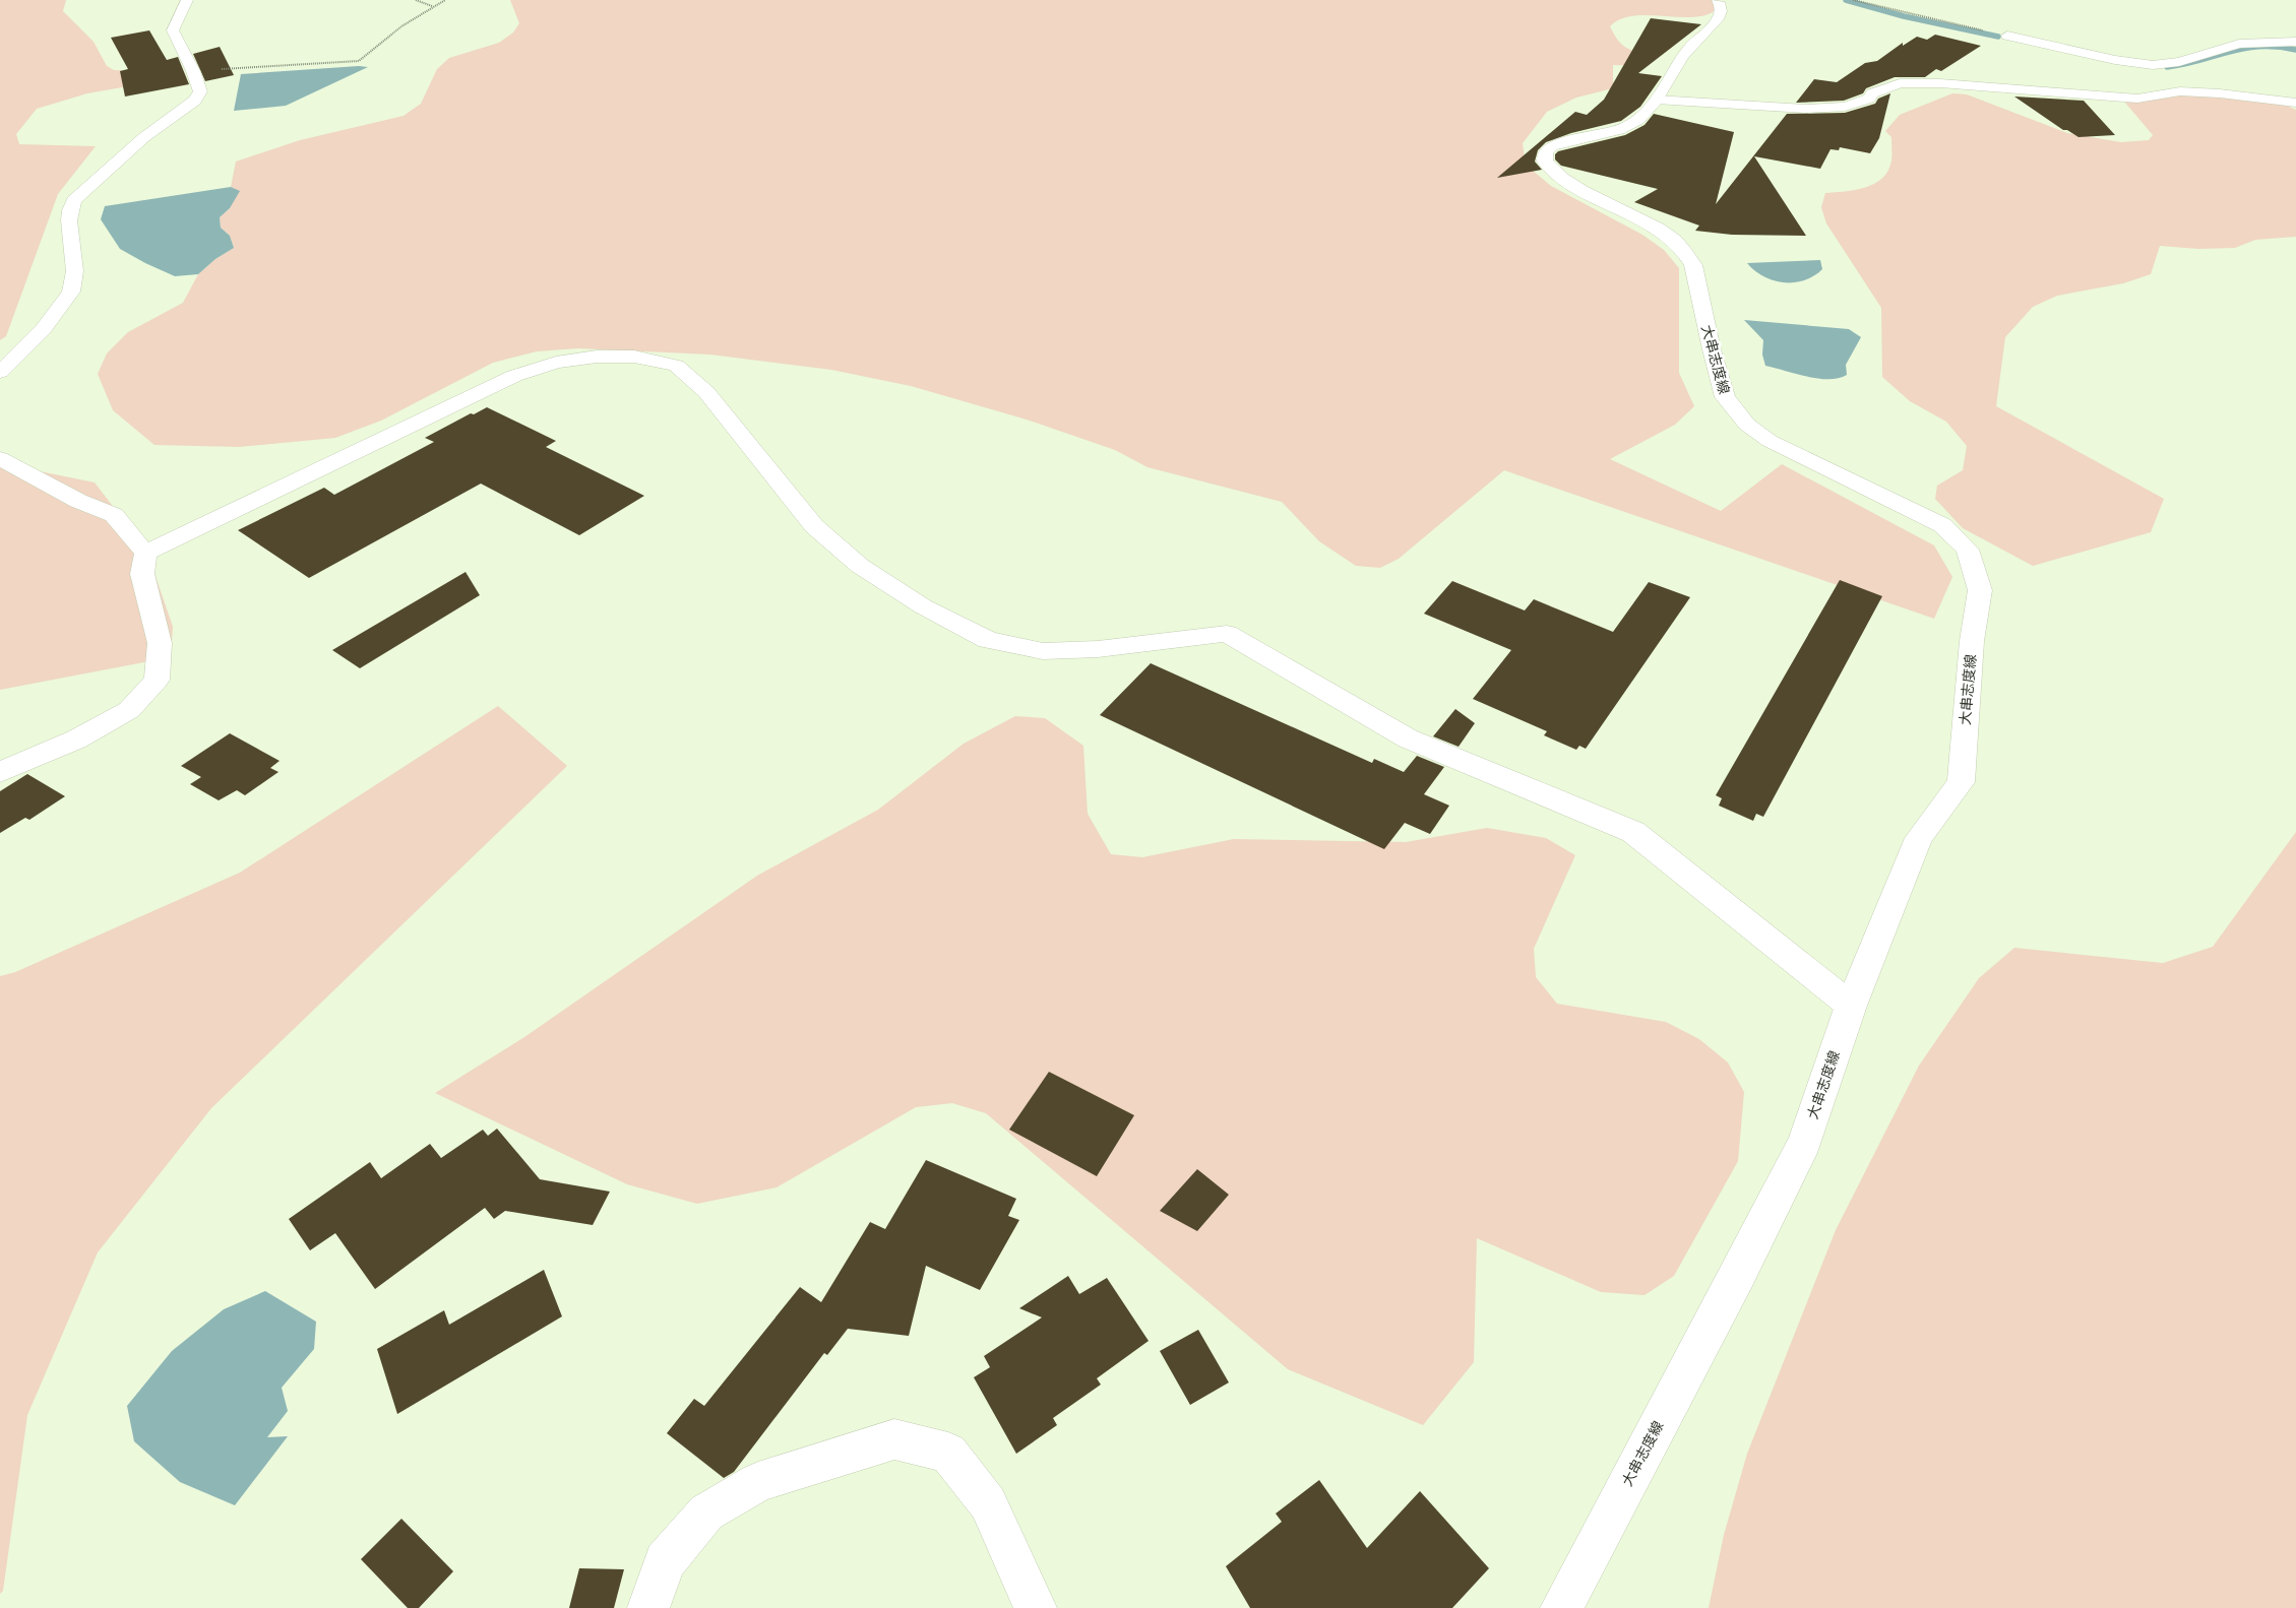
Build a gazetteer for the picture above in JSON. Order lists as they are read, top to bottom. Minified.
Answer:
{"streets":{"street":["大串志度線"]}}
